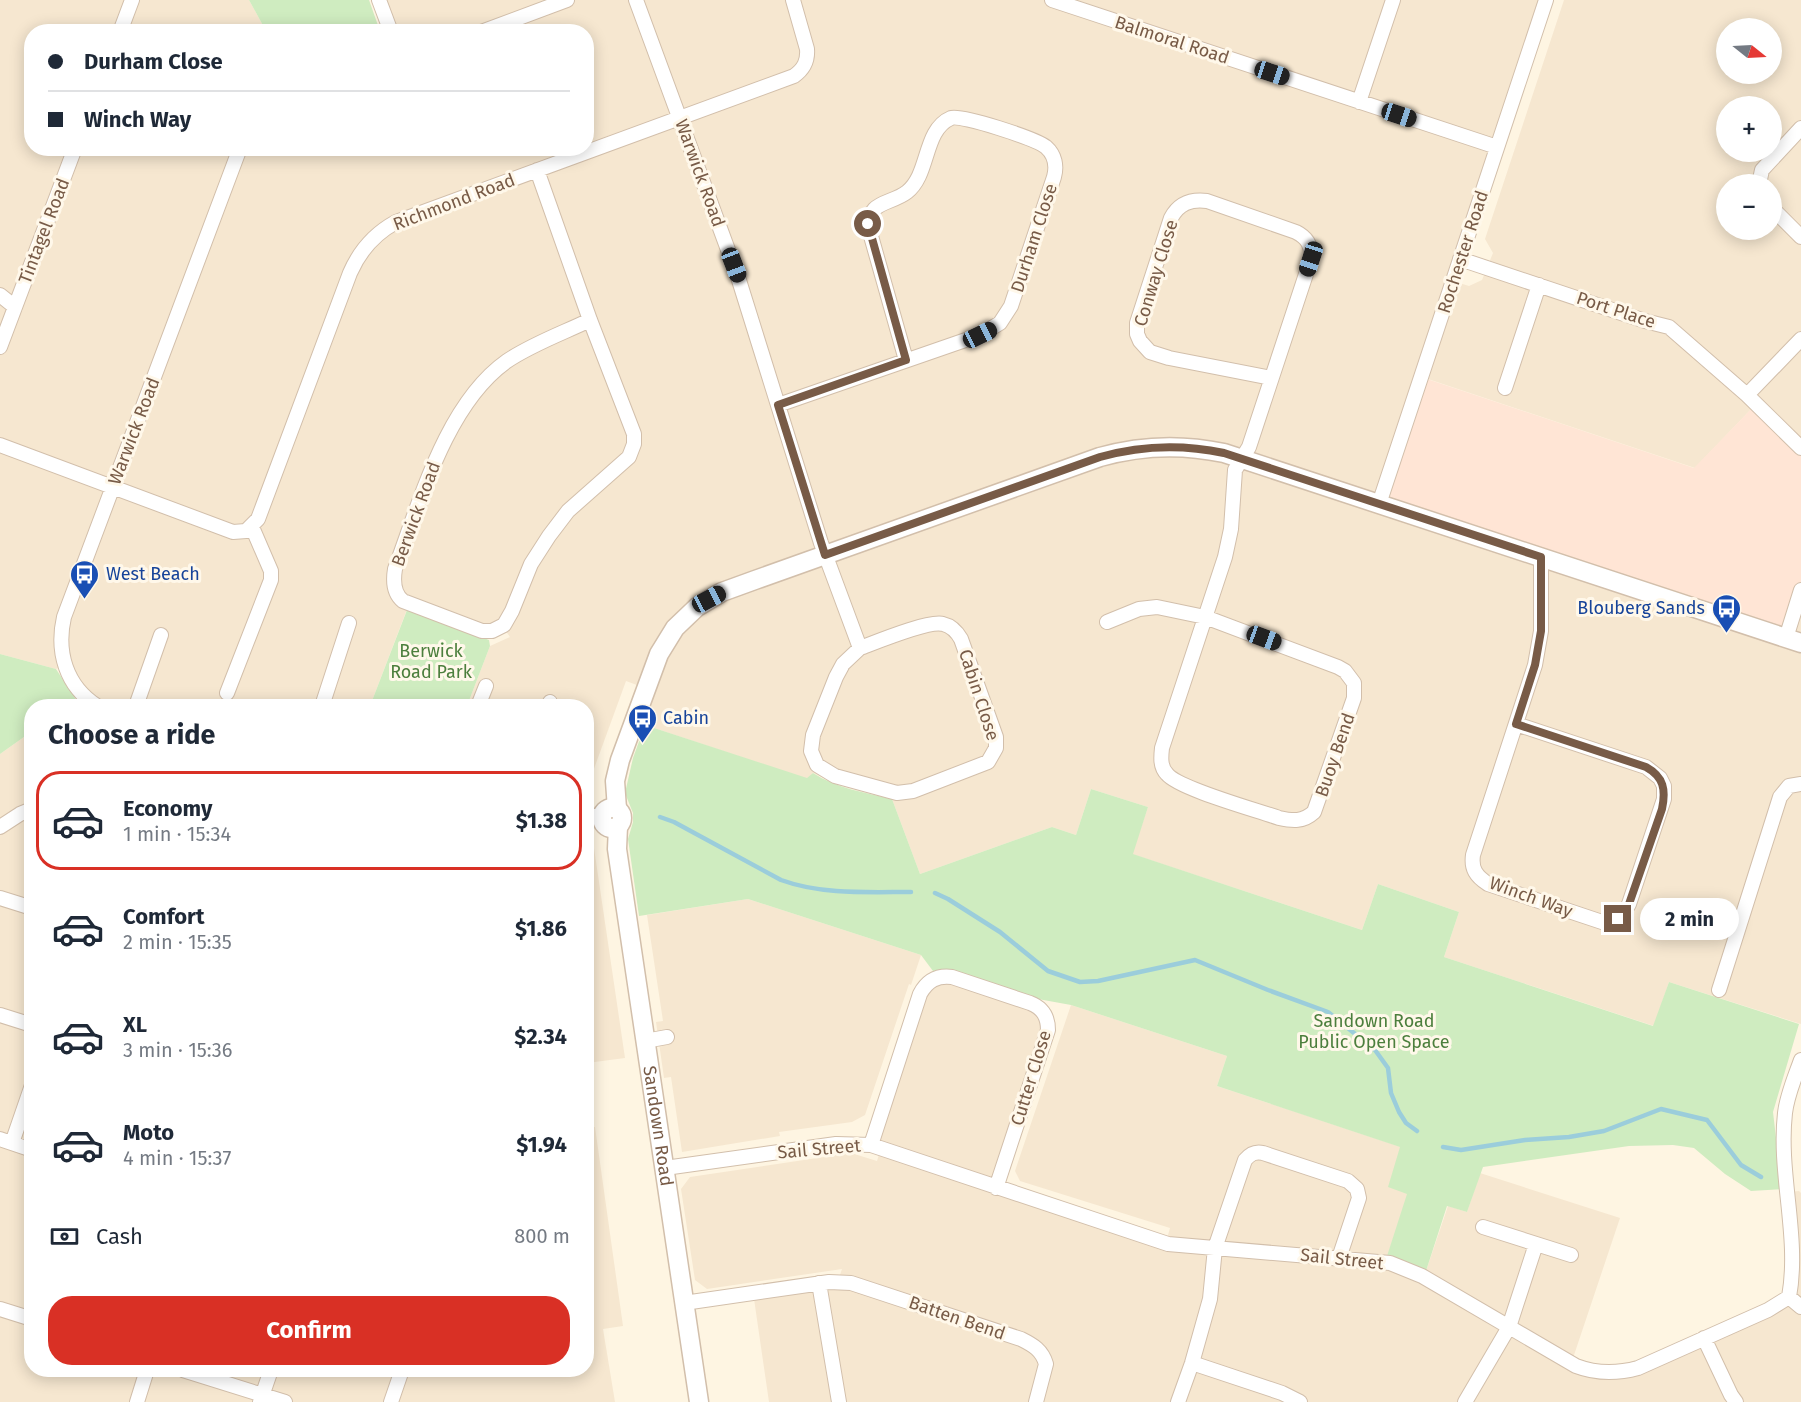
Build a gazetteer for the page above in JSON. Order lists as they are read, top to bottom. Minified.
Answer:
{"streets":{"street":["Balmoral Road","Warwick Road","Richmond Road","Tintagel Road","Durham Close","Rochester Road","Conway Close","Port Place","Berwick Road","Cabin Close","Buoy Bend","Winch Way","Cutter Close","Sandown Road","Sail Street","Batten Bend"]},"crossings":[["Balmoral Road","Rochester Road"],["Warwick Road","Richmond Road"],["Warwick Road","Durham Close"],["Warwick Road","Sandown Road"],["Richmond Road","Berwick Road"],["Rochester Road","Port Place"],["Rochester Road","Sandown Road"],["Conway Close","Buoy Bend"],["Conway Close","Sandown Road"],["Buoy Bend","Sandown Road"],["Winch Way","Sandown Road"],["Cutter Close","Sail Street"],["Sandown Road","Sail Street"],["Sandown Road","Batten Bend"]],"parks":["Berwick Road Park","Sandown Road Public Open Space"],"places":{"bus stop":["West Beach","Blouberg Sands","Cabin"]},"north":"right","page":{"map_buttons":["+","−"],"banner":["Durham Close","Winch Way"],"heading":"Choose a ride","list":[{"name":"Economy","note":"1 min · 15:34","value":"$1.38"},{"name":"Comfort","note":"2 min · 15:35","value":"$1.86"},{"name":"XL","note":"3 min · 15:36","value":"$2.34"},{"name":"Moto","note":"4 min · 15:37","value":"$1.94"}],"bubble":"2 min","pay":["Cash","800 m"],"buttons":"Confirm"}}
